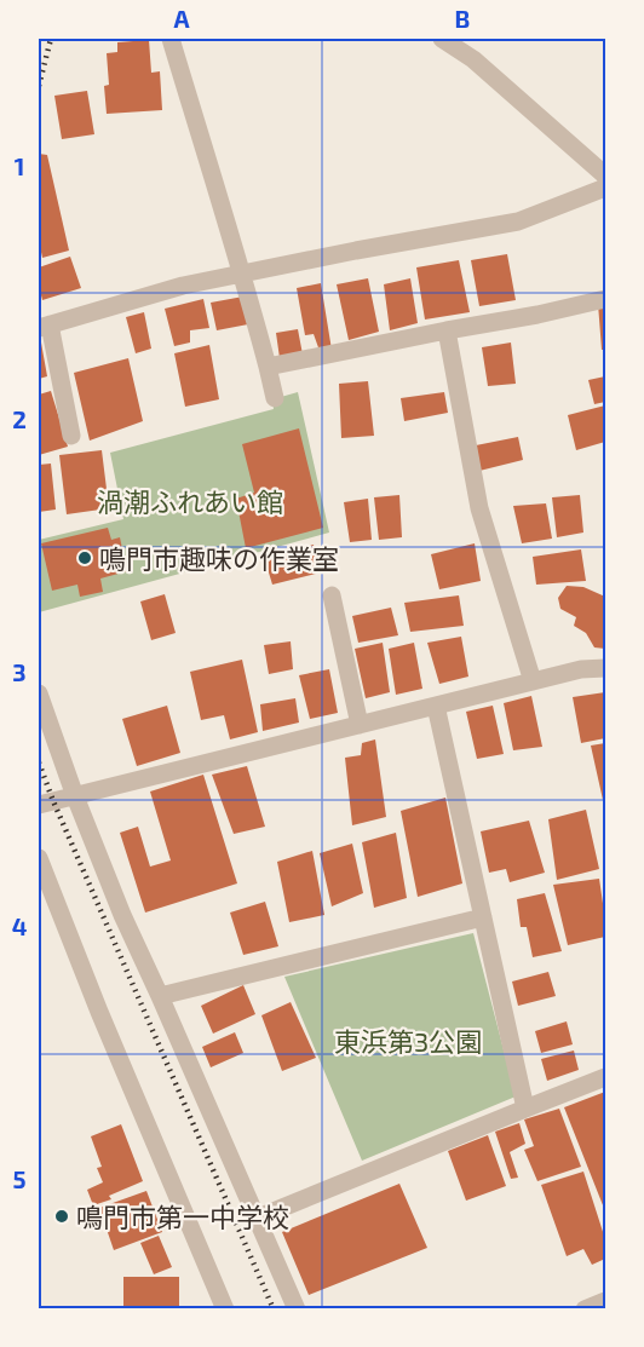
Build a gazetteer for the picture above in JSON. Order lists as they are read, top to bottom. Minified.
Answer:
{"parks":["渦潮ふれあい館","東浜第3公園"],"places":["鳴門市趣味の作業室","鳴門市第一中学校"],"grid":{"columns":["A","B"],"rows":["1","2","3","4","5"]}}
